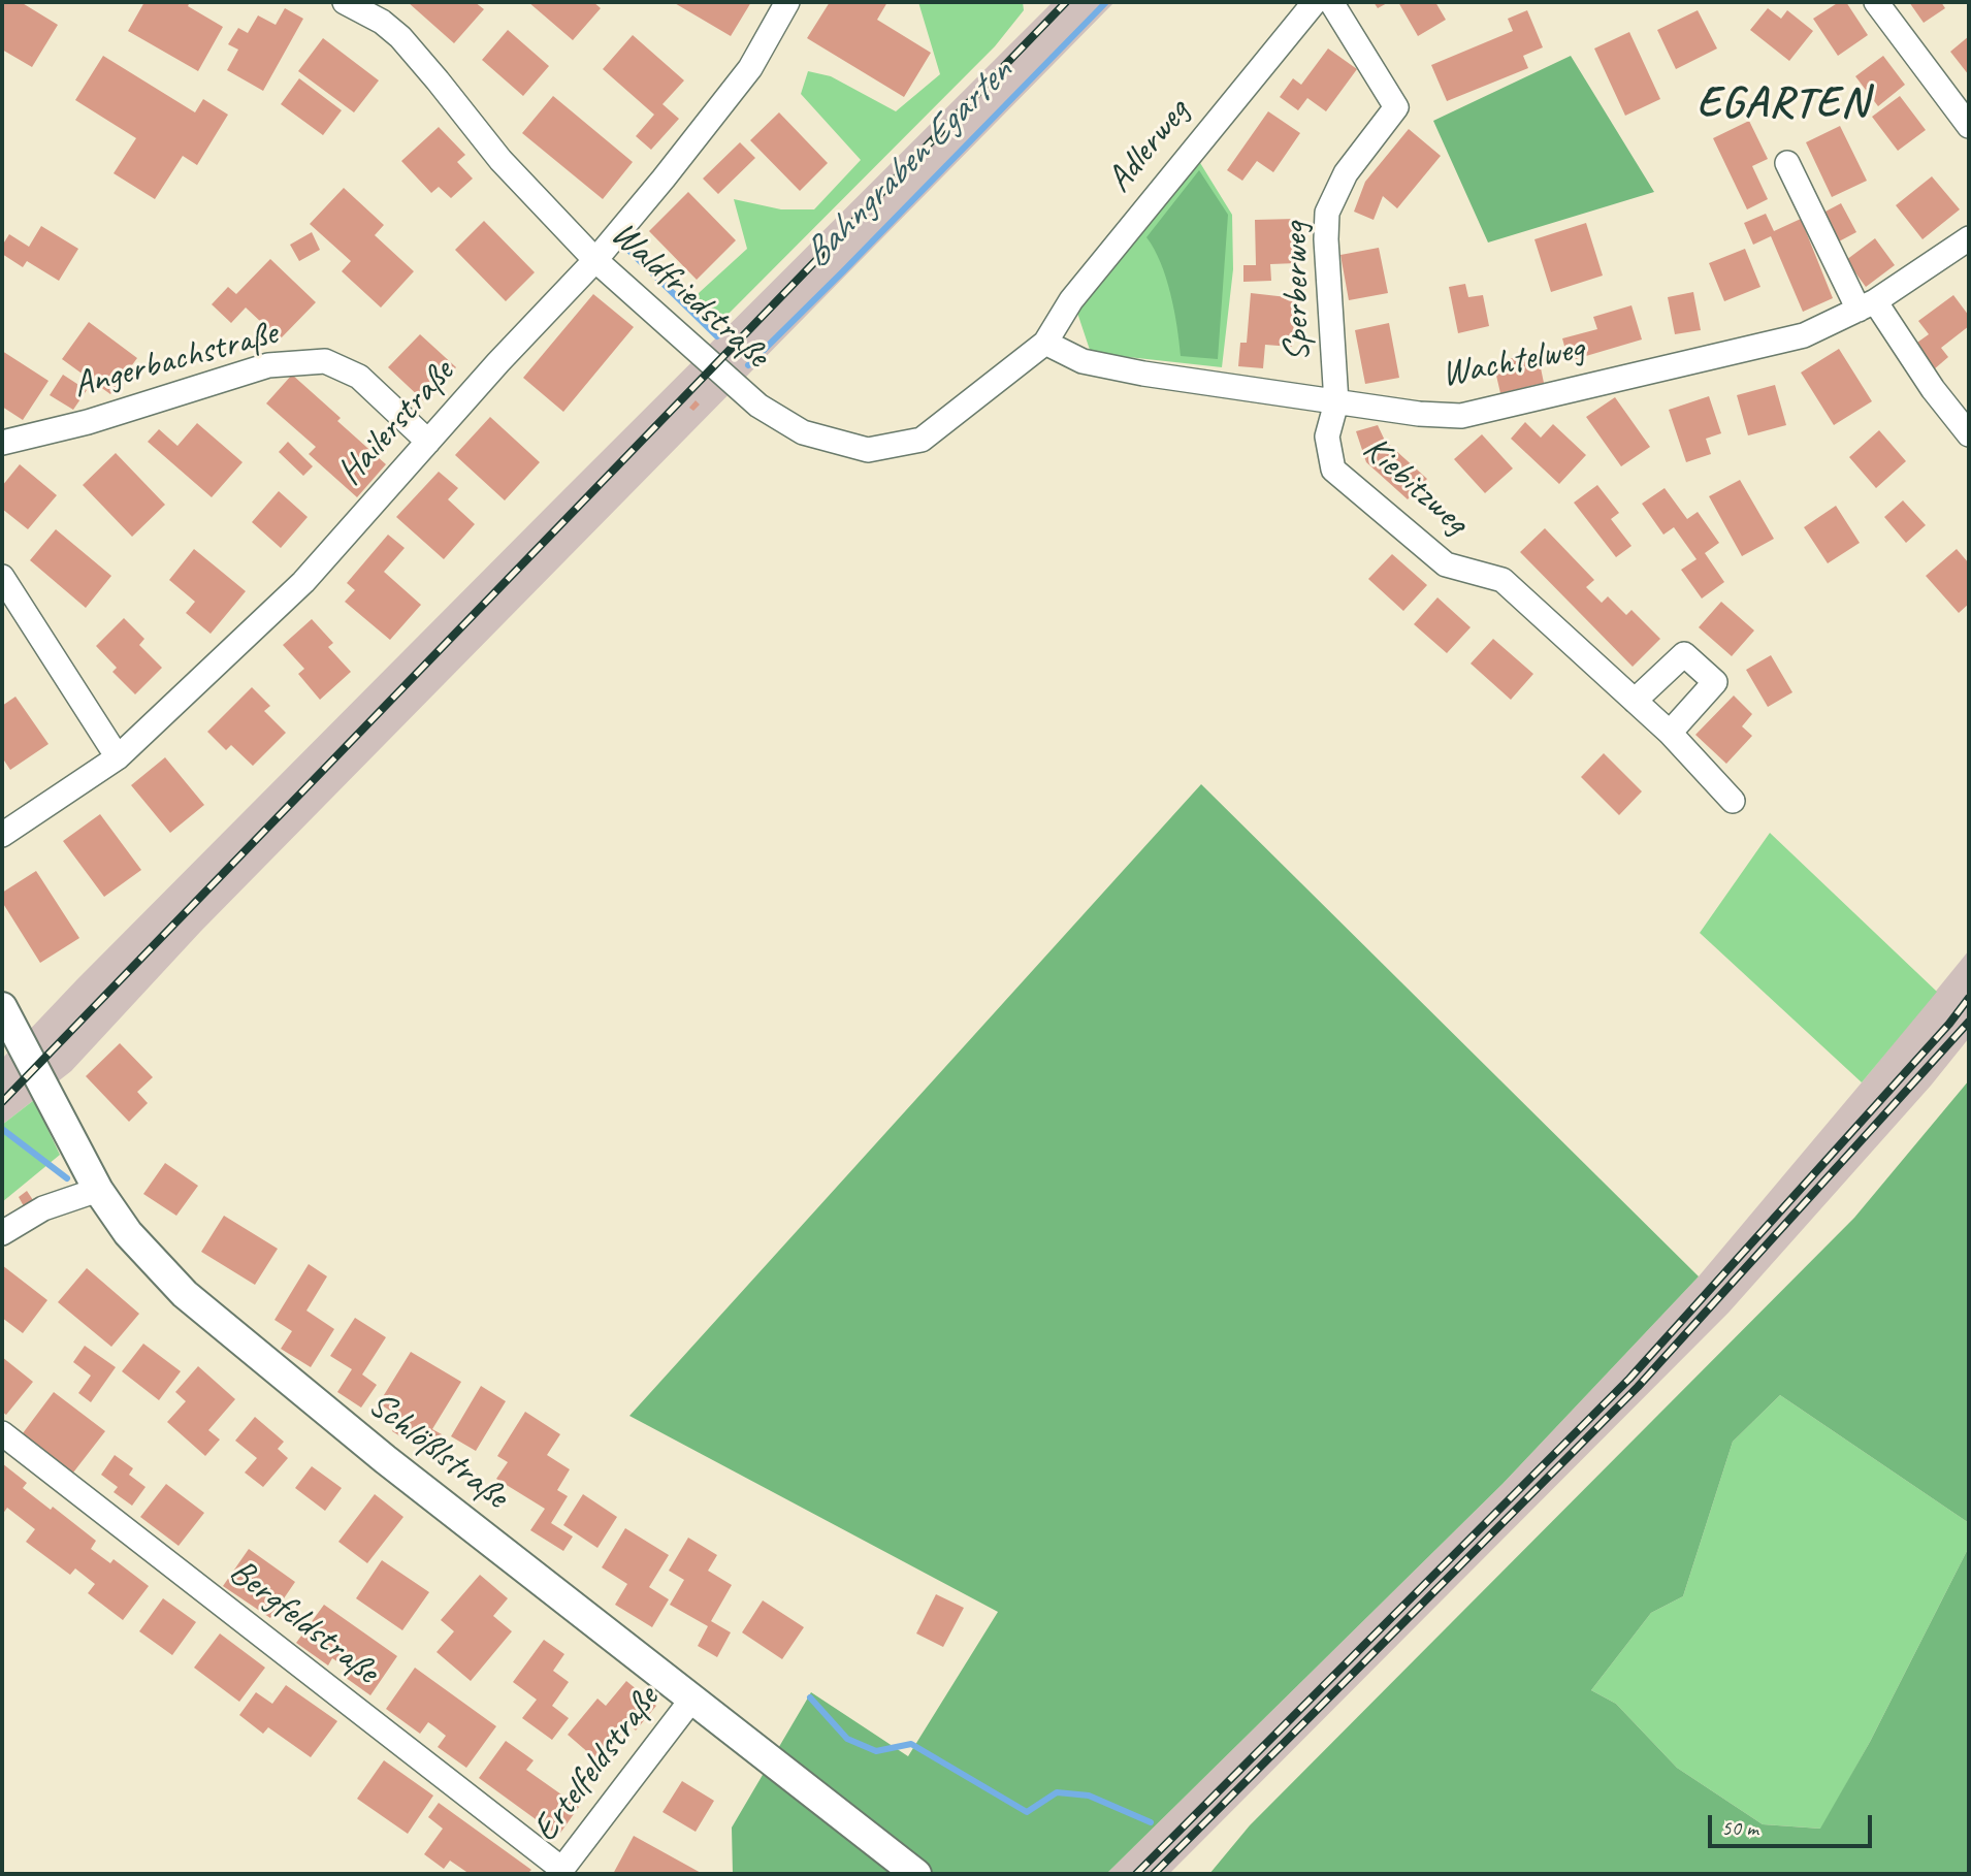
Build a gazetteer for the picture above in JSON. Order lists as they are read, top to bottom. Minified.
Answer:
{"streets":{"street":["Adlerweg","Sperberweg","Waldfriedstraße","Angerbachstraße","Wachtelweg","Hailerstraße","Kiebitzweg","Schlößlstraße","Bergfeldstraße","Ertelfeldstraße"]},"crossings":[["Adlerweg","Waldfriedstraße"],["Adlerweg","Wachtelweg"],["Sperberweg","Wachtelweg"],["Sperberweg","Kiebitzweg"],["Waldfriedstraße","Wachtelweg"],["Waldfriedstraße","Hailerstraße"],["Angerbachstraße","Hailerstraße"],["Wachtelweg","Kiebitzweg"],["Schlößlstraße","Ertelfeldstraße"],["Bergfeldstraße","Ertelfeldstraße"]],"districts":["EGARTEN"],"water":["Bahngraben Egarten"],"scale_bar":"50 m"}
